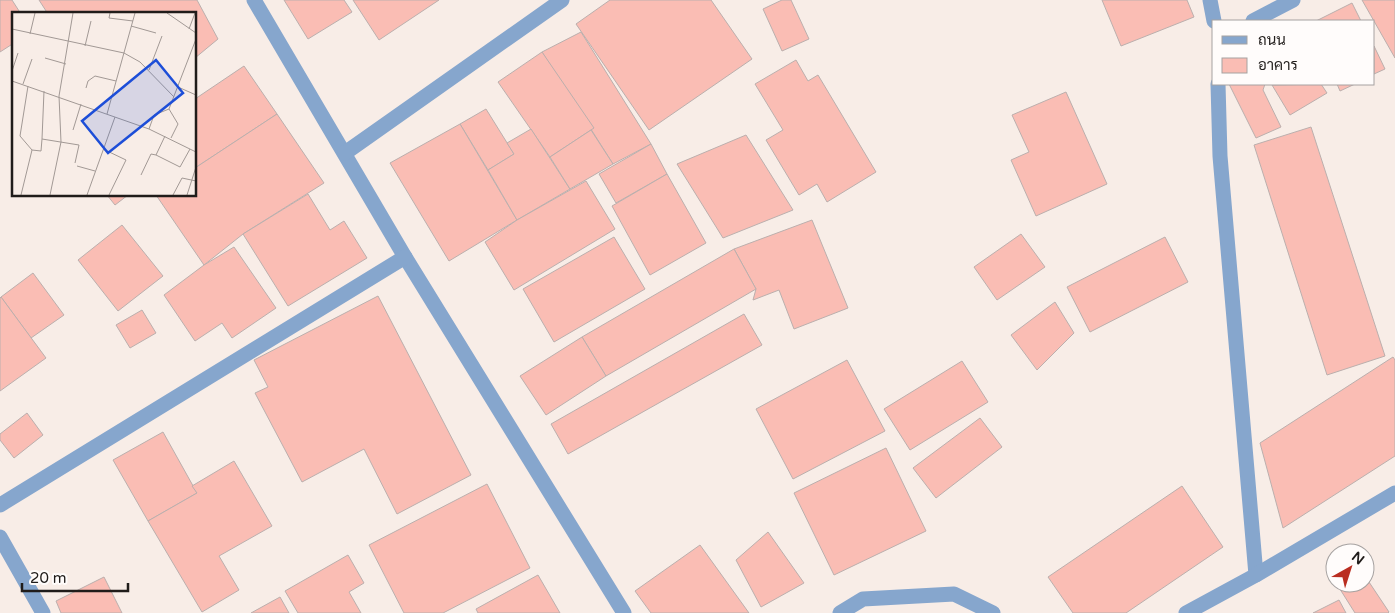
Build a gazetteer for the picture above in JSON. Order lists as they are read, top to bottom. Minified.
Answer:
{"legend":["ถนน","อาคาร"],"scale_bar":"20 m","north":"top right"}
